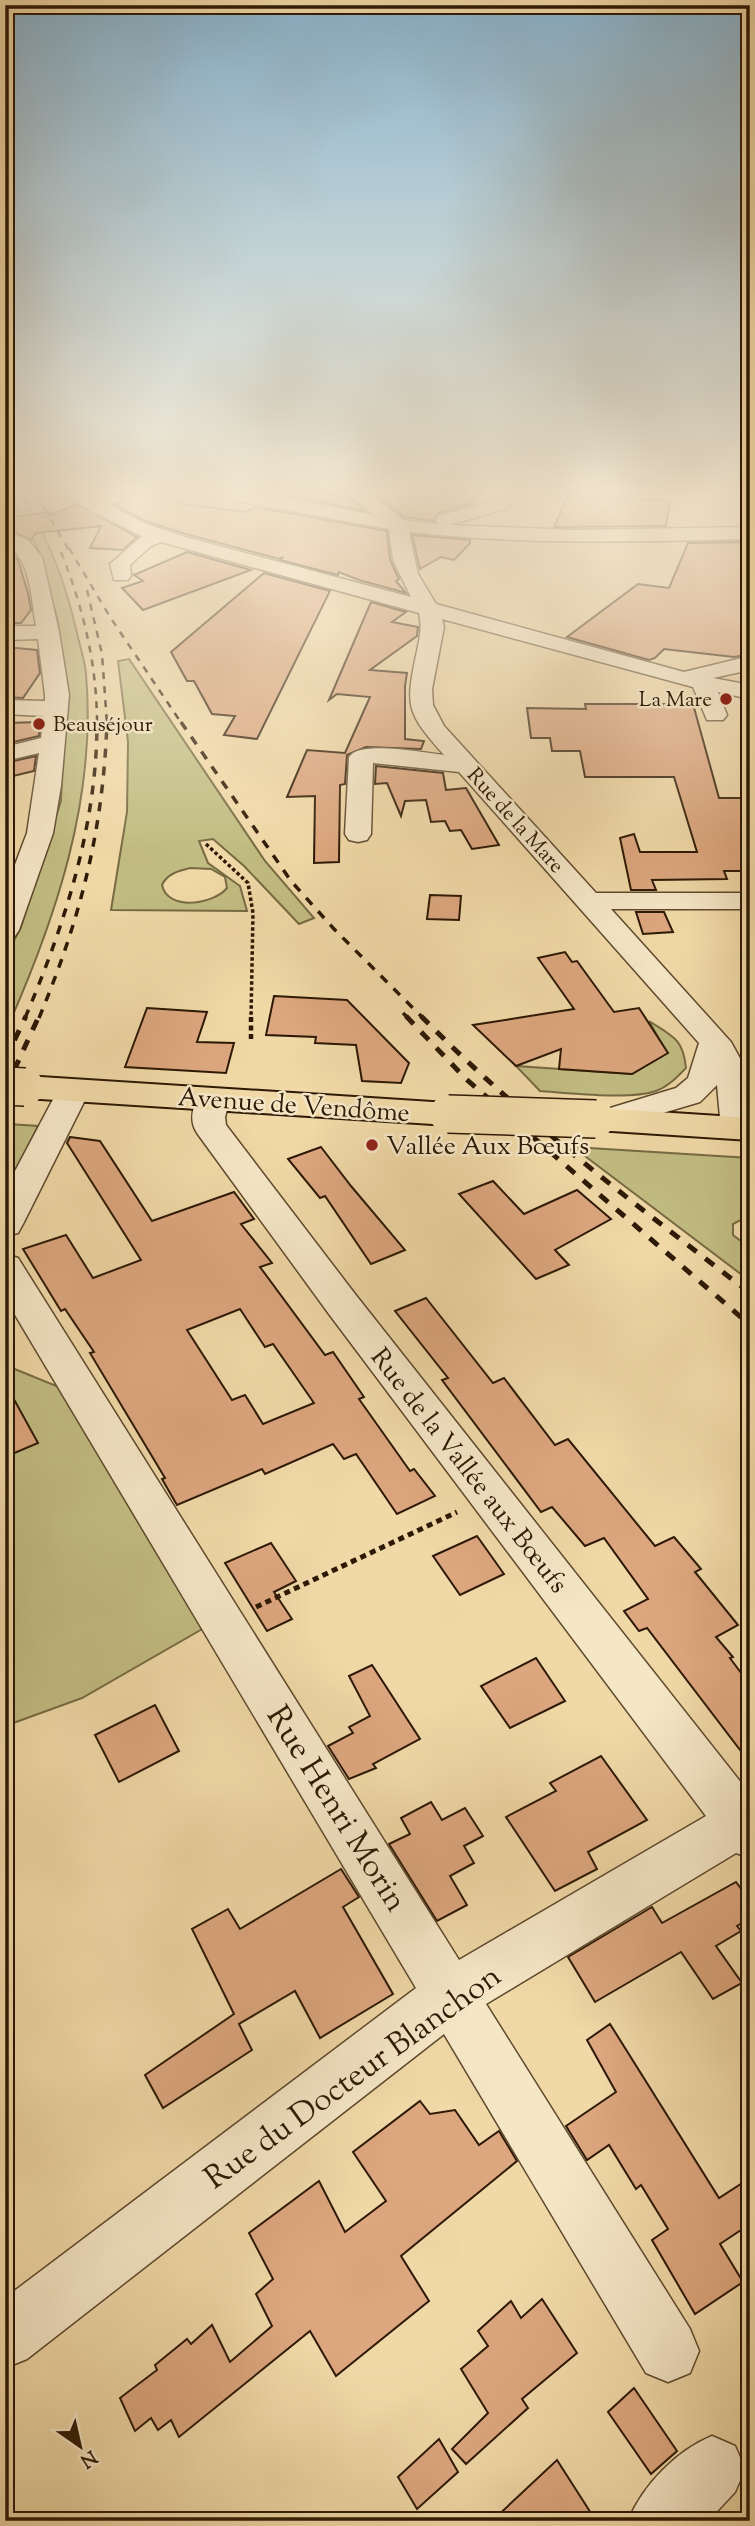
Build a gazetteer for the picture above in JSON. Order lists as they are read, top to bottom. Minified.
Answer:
{"streets":{"main road":["Avenue de Vendôme"],"street":["Rue de la Mare","Rue de la Vallée aux Bœufs","Rue Henri Morin","Rue du Docteur Blanchon"]},"crossings":[["Rue de la Mare","Avenue de Vendôme"],["Avenue de Vendôme","Rue de la Vallée aux Bœufs"],["Rue de la Vallée aux Bœufs","Rue du Docteur Blanchon"],["Rue Henri Morin","Rue du Docteur Blanchon"]],"places":["La Mare","Beauséjour","Vallée Aux Bœufs"],"north":"bottom right"}
